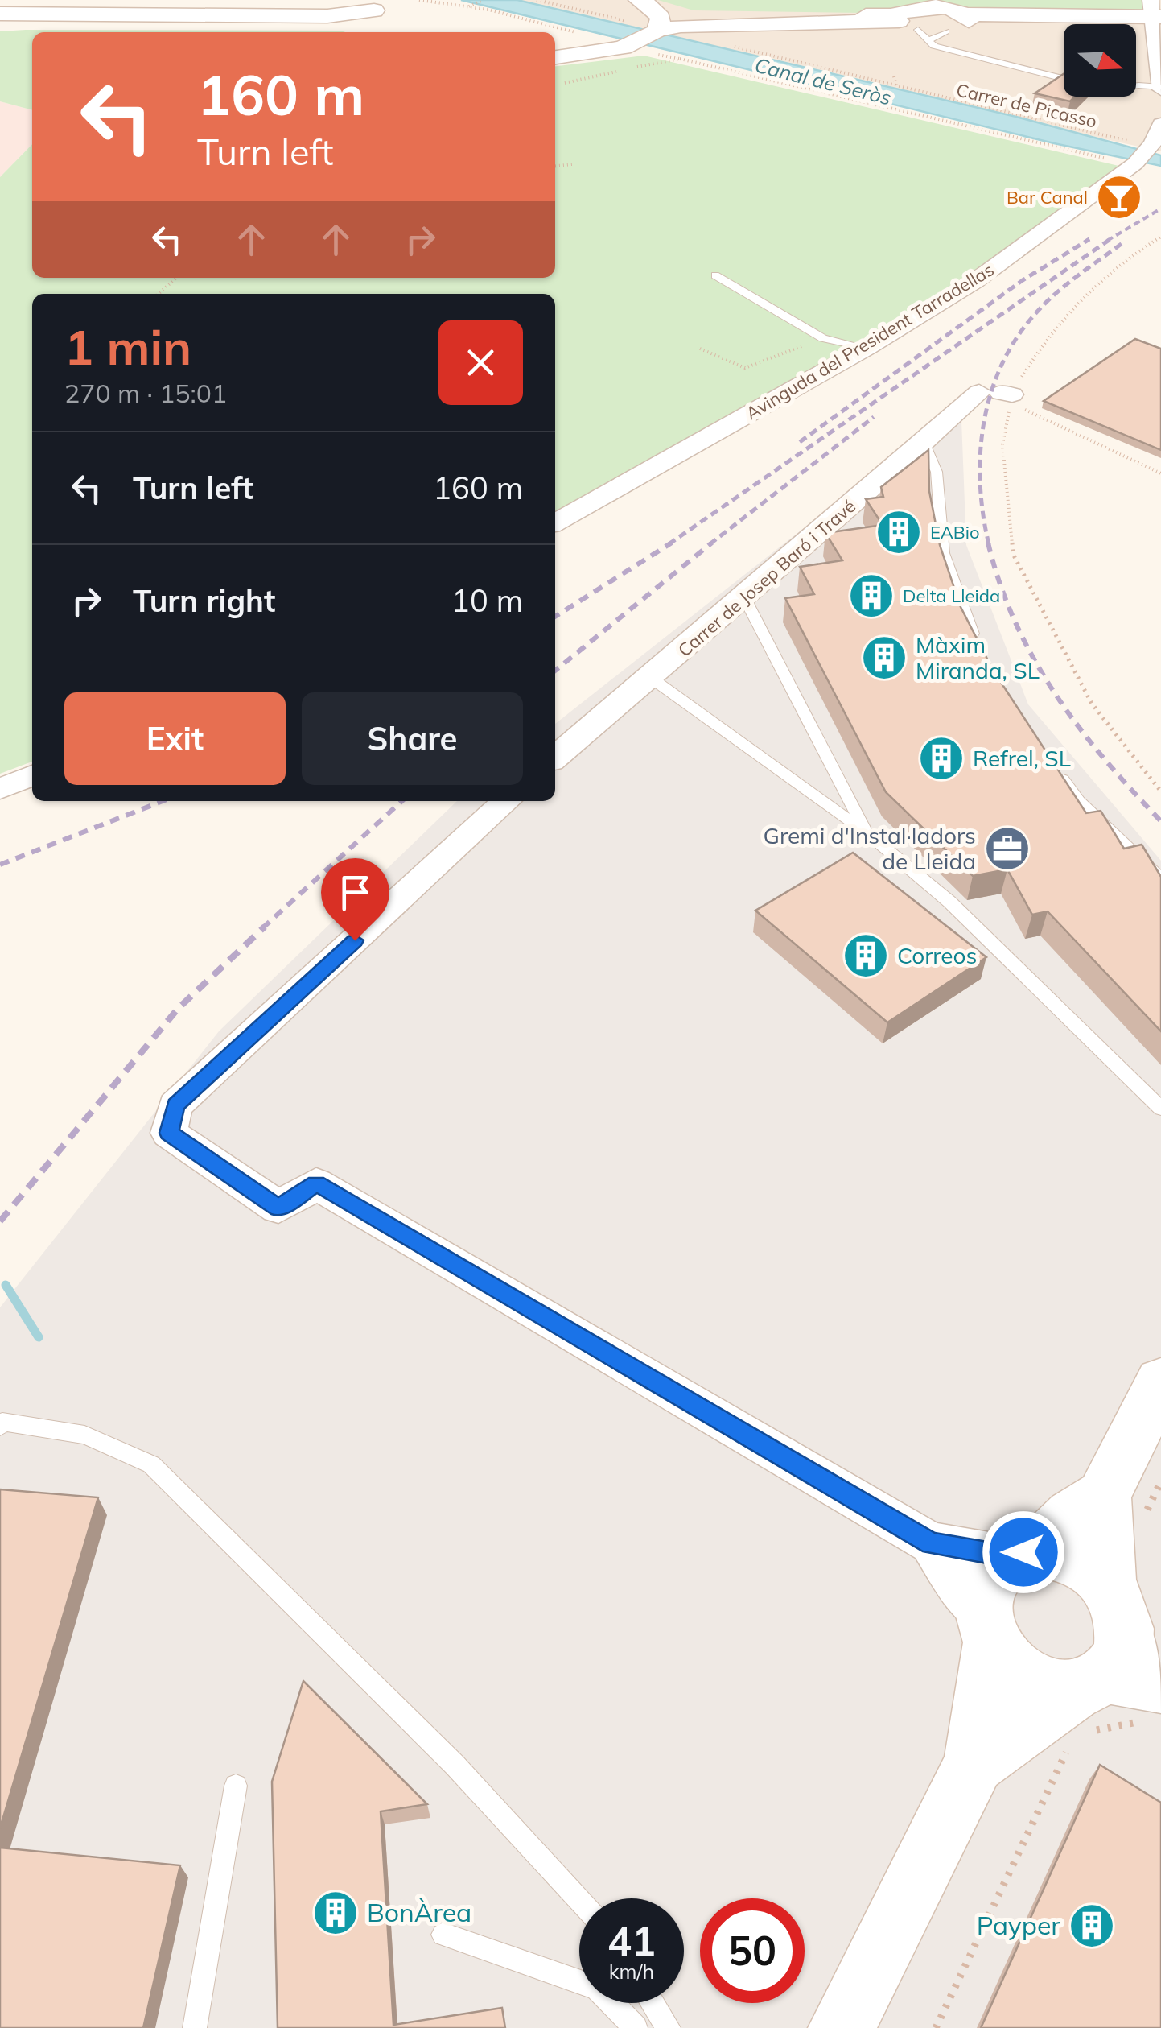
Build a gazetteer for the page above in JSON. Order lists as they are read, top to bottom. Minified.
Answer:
{"streets":{"street":["Avinguda del President Tarradellas","Carrer de Josep Baró i Travé"],"path":["Carrer de Picasso"]},"crossings":[["Carrer de Picasso","Avinguda del President Tarradellas"]],"water":["Canal de Seròs"],"places":{"bar":["Bar Canal"],"building":["EABio","Delta Lleida","Màxim Miranda, SL","Refrel, SL","Correos","BonÀrea","Payper"],"office":["Gremi d'Instal·ladors de Lleida"]},"north":"right","page":{"turn":["160 m","Turn left"],"heading":["1 min","270 m · 15:01"],"list":[{"name":"Turn left","value":"160 m"},{"name":"Turn right","value":"10 m"}],"buttons":["Exit","Share"],"speed":"41 km/h","limit":"50"}}
